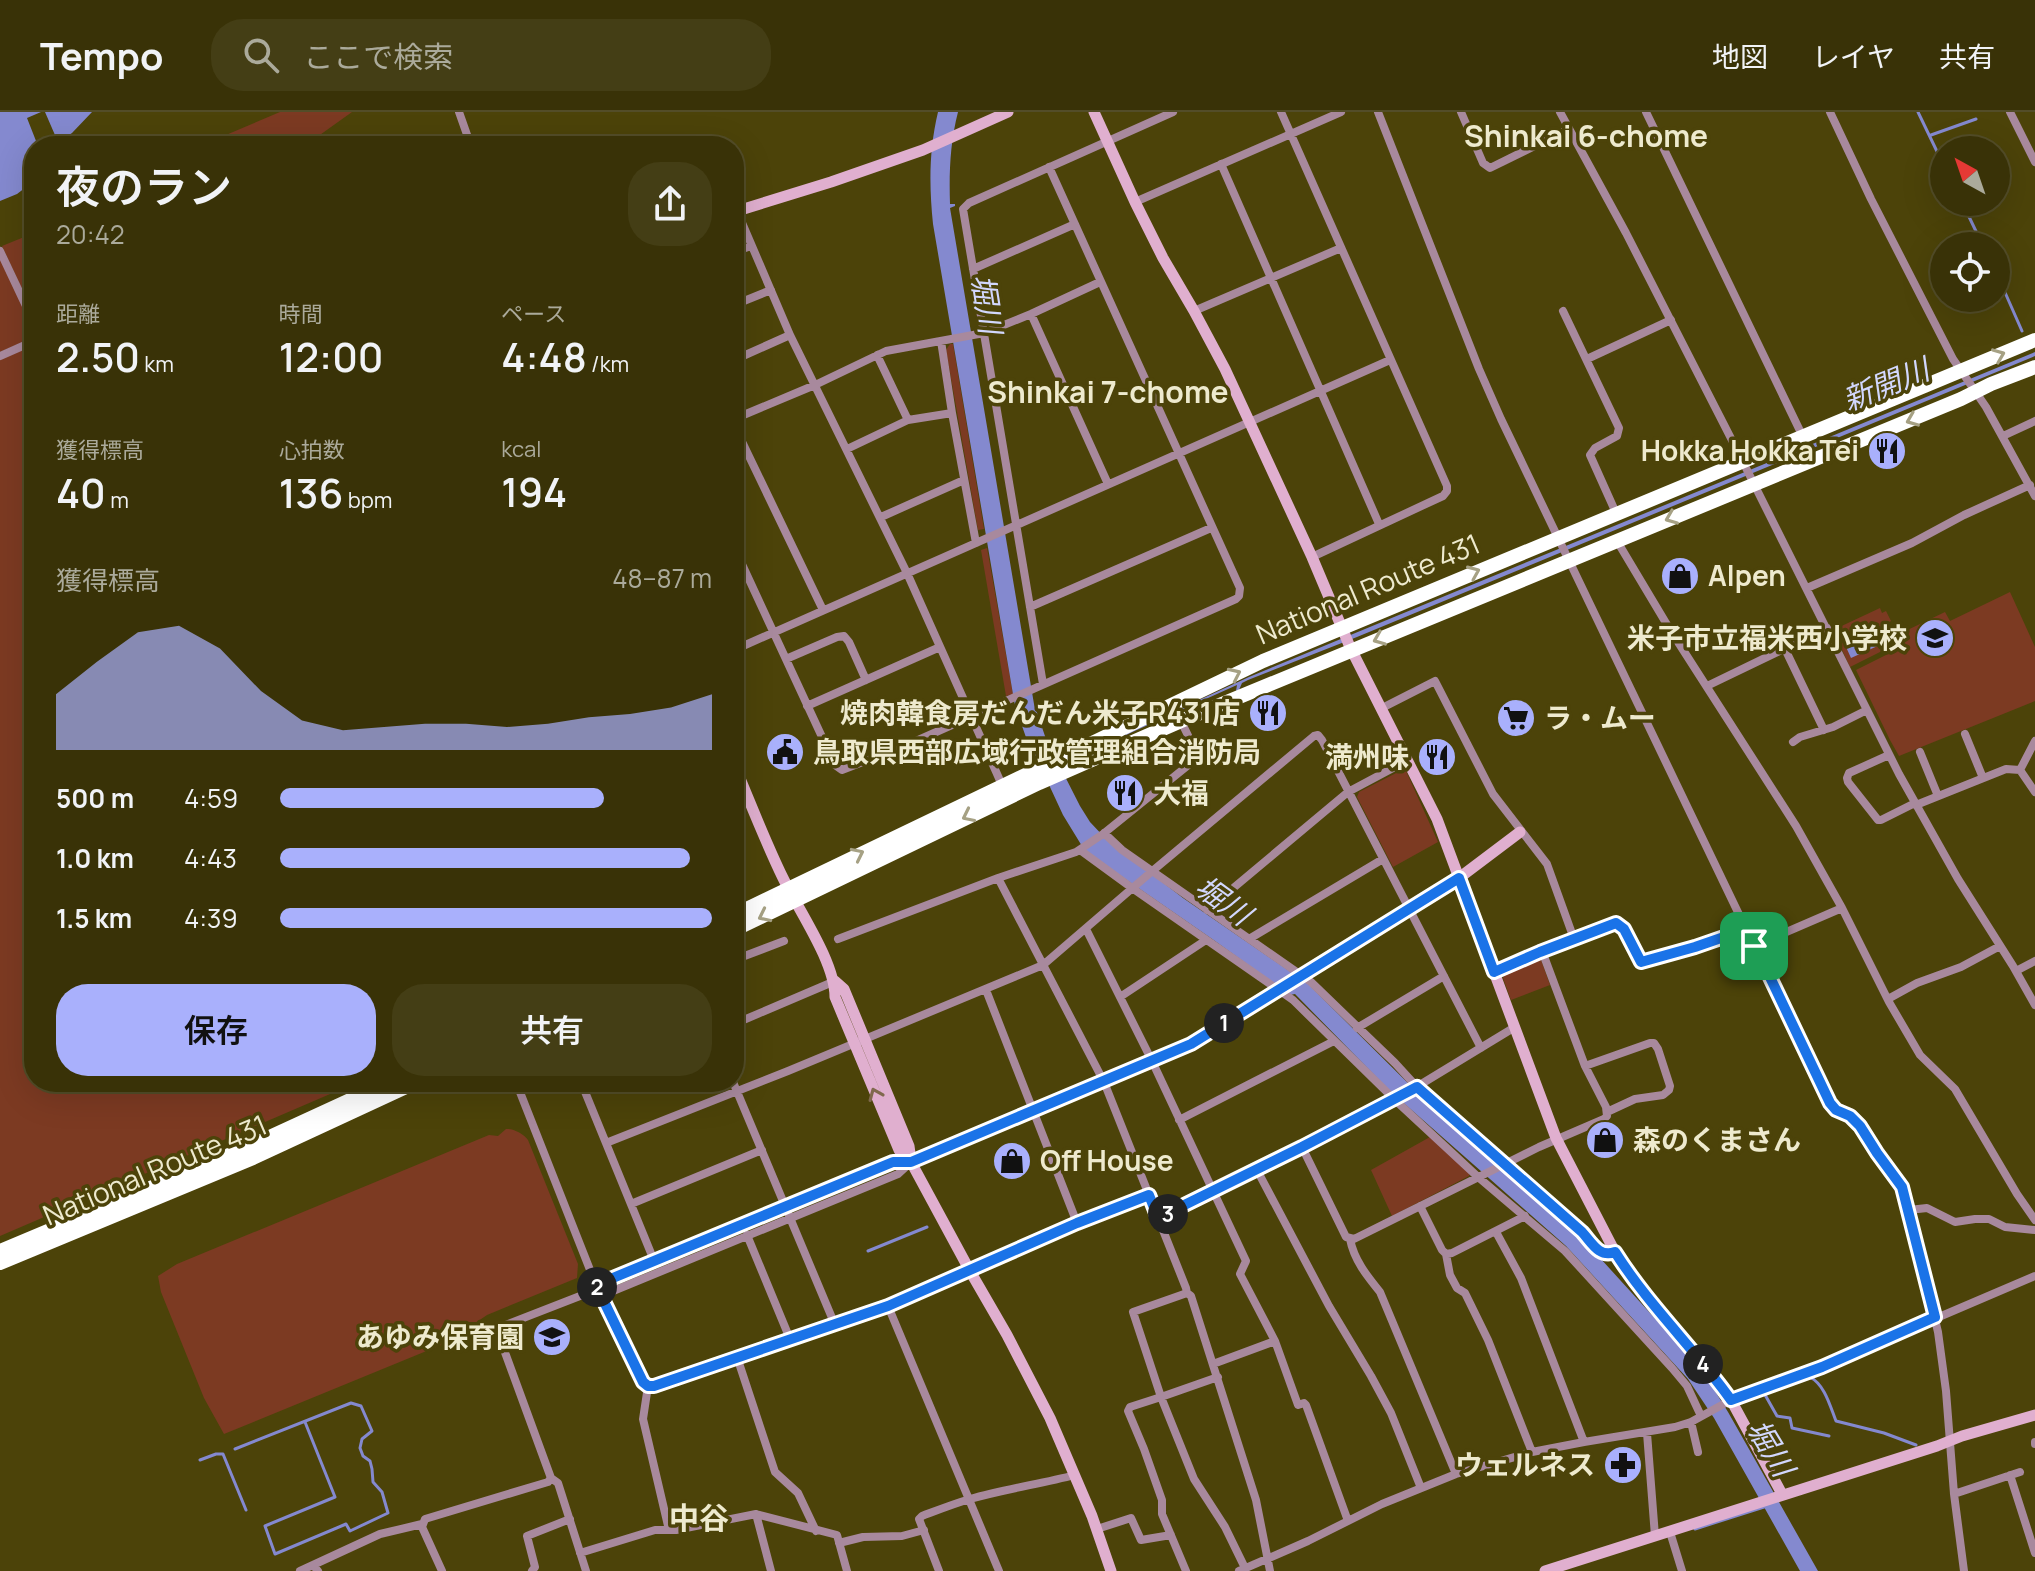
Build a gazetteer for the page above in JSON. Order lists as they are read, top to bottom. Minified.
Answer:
{"streets":{"highway":["National Route 431"]},"districts":["Shinkai 6-chome","Shinkai 7-chome","中谷"],"water":["堀川","新開川"],"places":{"restaurant":["Hokka Hokka Tei","焼肉韓食房だんだん米子R431店","満州味","大福"],"shop":["Alpen","森のくまさん","Off House"],"school or university":["米子市立福米西小学校","あゆみ保育園"],"supermarket":["ラ・ムー"],"public building":["鳥取県西部広域行政管理組合消防局"],"pharmacy":["ウェルネス"]},"north":"top left","page":{"header":"Tempo","search":"ここで検索","nav":["地図","レイヤ","共有"],"heading":["夜のラン","20:42"],"stats":[["距離","2.50 km"],["時間","12:00"],["ペース","4:48 /km"],["獲得標高","40 m"],["心拍数","136 bpm"],["kcal","194"]],"chart":["獲得標高","48–87 m"],"list":[{"name":"500 m","note":"4:59"},{"name":"1.0 km","note":"4:43"},{"name":"1.5 km","note":"4:39"}],"buttons":["保存","共有"],"pins":["1","3","2","4"]}}
